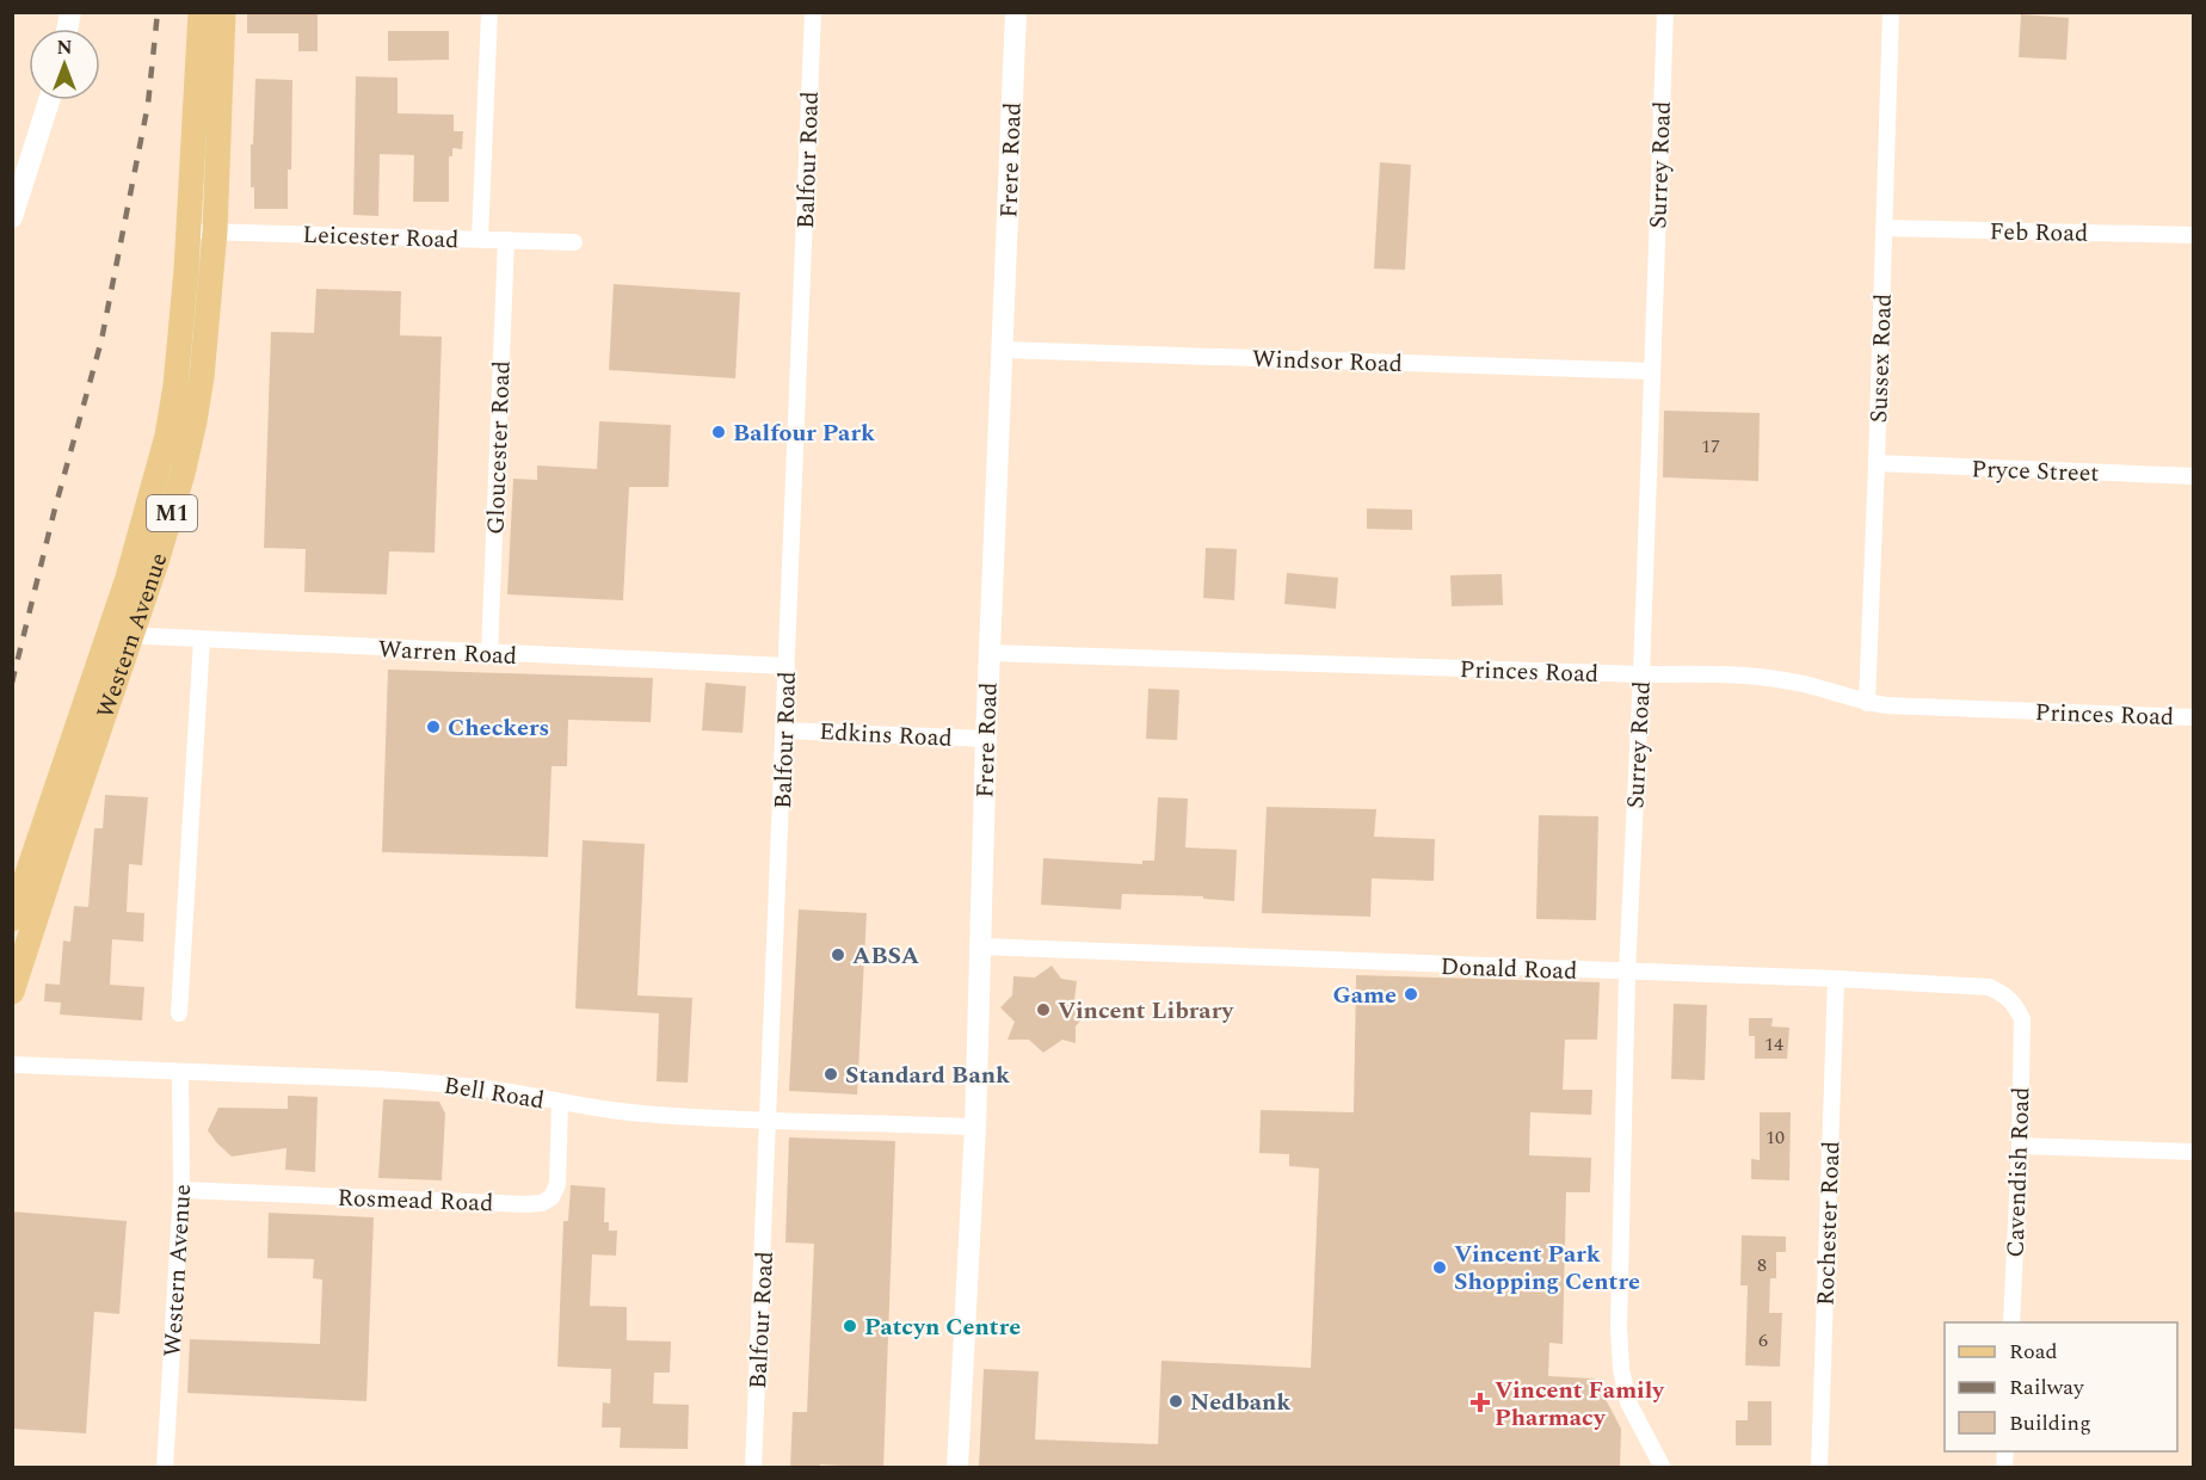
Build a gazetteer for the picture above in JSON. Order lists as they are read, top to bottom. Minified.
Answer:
{"streets":{"main road":["M1","Western Avenue"],"street":["Balfour Road","Frere Road","Surrey Road","Feb Road","Leicester Road","Sussex Road","Windsor Road","Gloucester Road","Pryce Street","Warren Road","Princes Road","Edkins Road","Donald Road","Bell Road","Cavendish Road","Rosmead Road","Rochester Road"]},"crossings":[["Balfour Road","Warren Road"],["Balfour Road","Edkins Road"],["Balfour Road","Bell Road"],["Frere Road","Windsor Road"],["Frere Road","Princes Road"],["Frere Road","Edkins Road"],["Frere Road","Donald Road"],["Frere Road","Bell Road"],["Surrey Road","Windsor Road"],["Surrey Road","Princes Road"],["Surrey Road","Donald Road"],["Feb Road","Sussex Road"],["Leicester Road","Gloucester Road"],["Leicester Road","Western Avenue"],["Sussex Road","Pryce Street"],["Sussex Road","Princes Road"],["Gloucester Road","Warren Road"],["Western Avenue","Warren Road"],["Western Avenue","Bell Road"],["Western Avenue","Rosmead Road"],["Donald Road","Cavendish Road"],["Donald Road","Rochester Road"],["Bell Road","Rosmead Road"]],"places":{"other":["Balfour Park","Checkers","ABSA","Game","Vincent Library","Standard Bank","Vincent Park Shopping Centre","Patcyn Centre","Nedbank"],"health":["Vincent Family Pharmacy"]},"house_numbers":["17","14","10","8","6"],"legend":["Road","Railway","Building"],"north":"top"}
